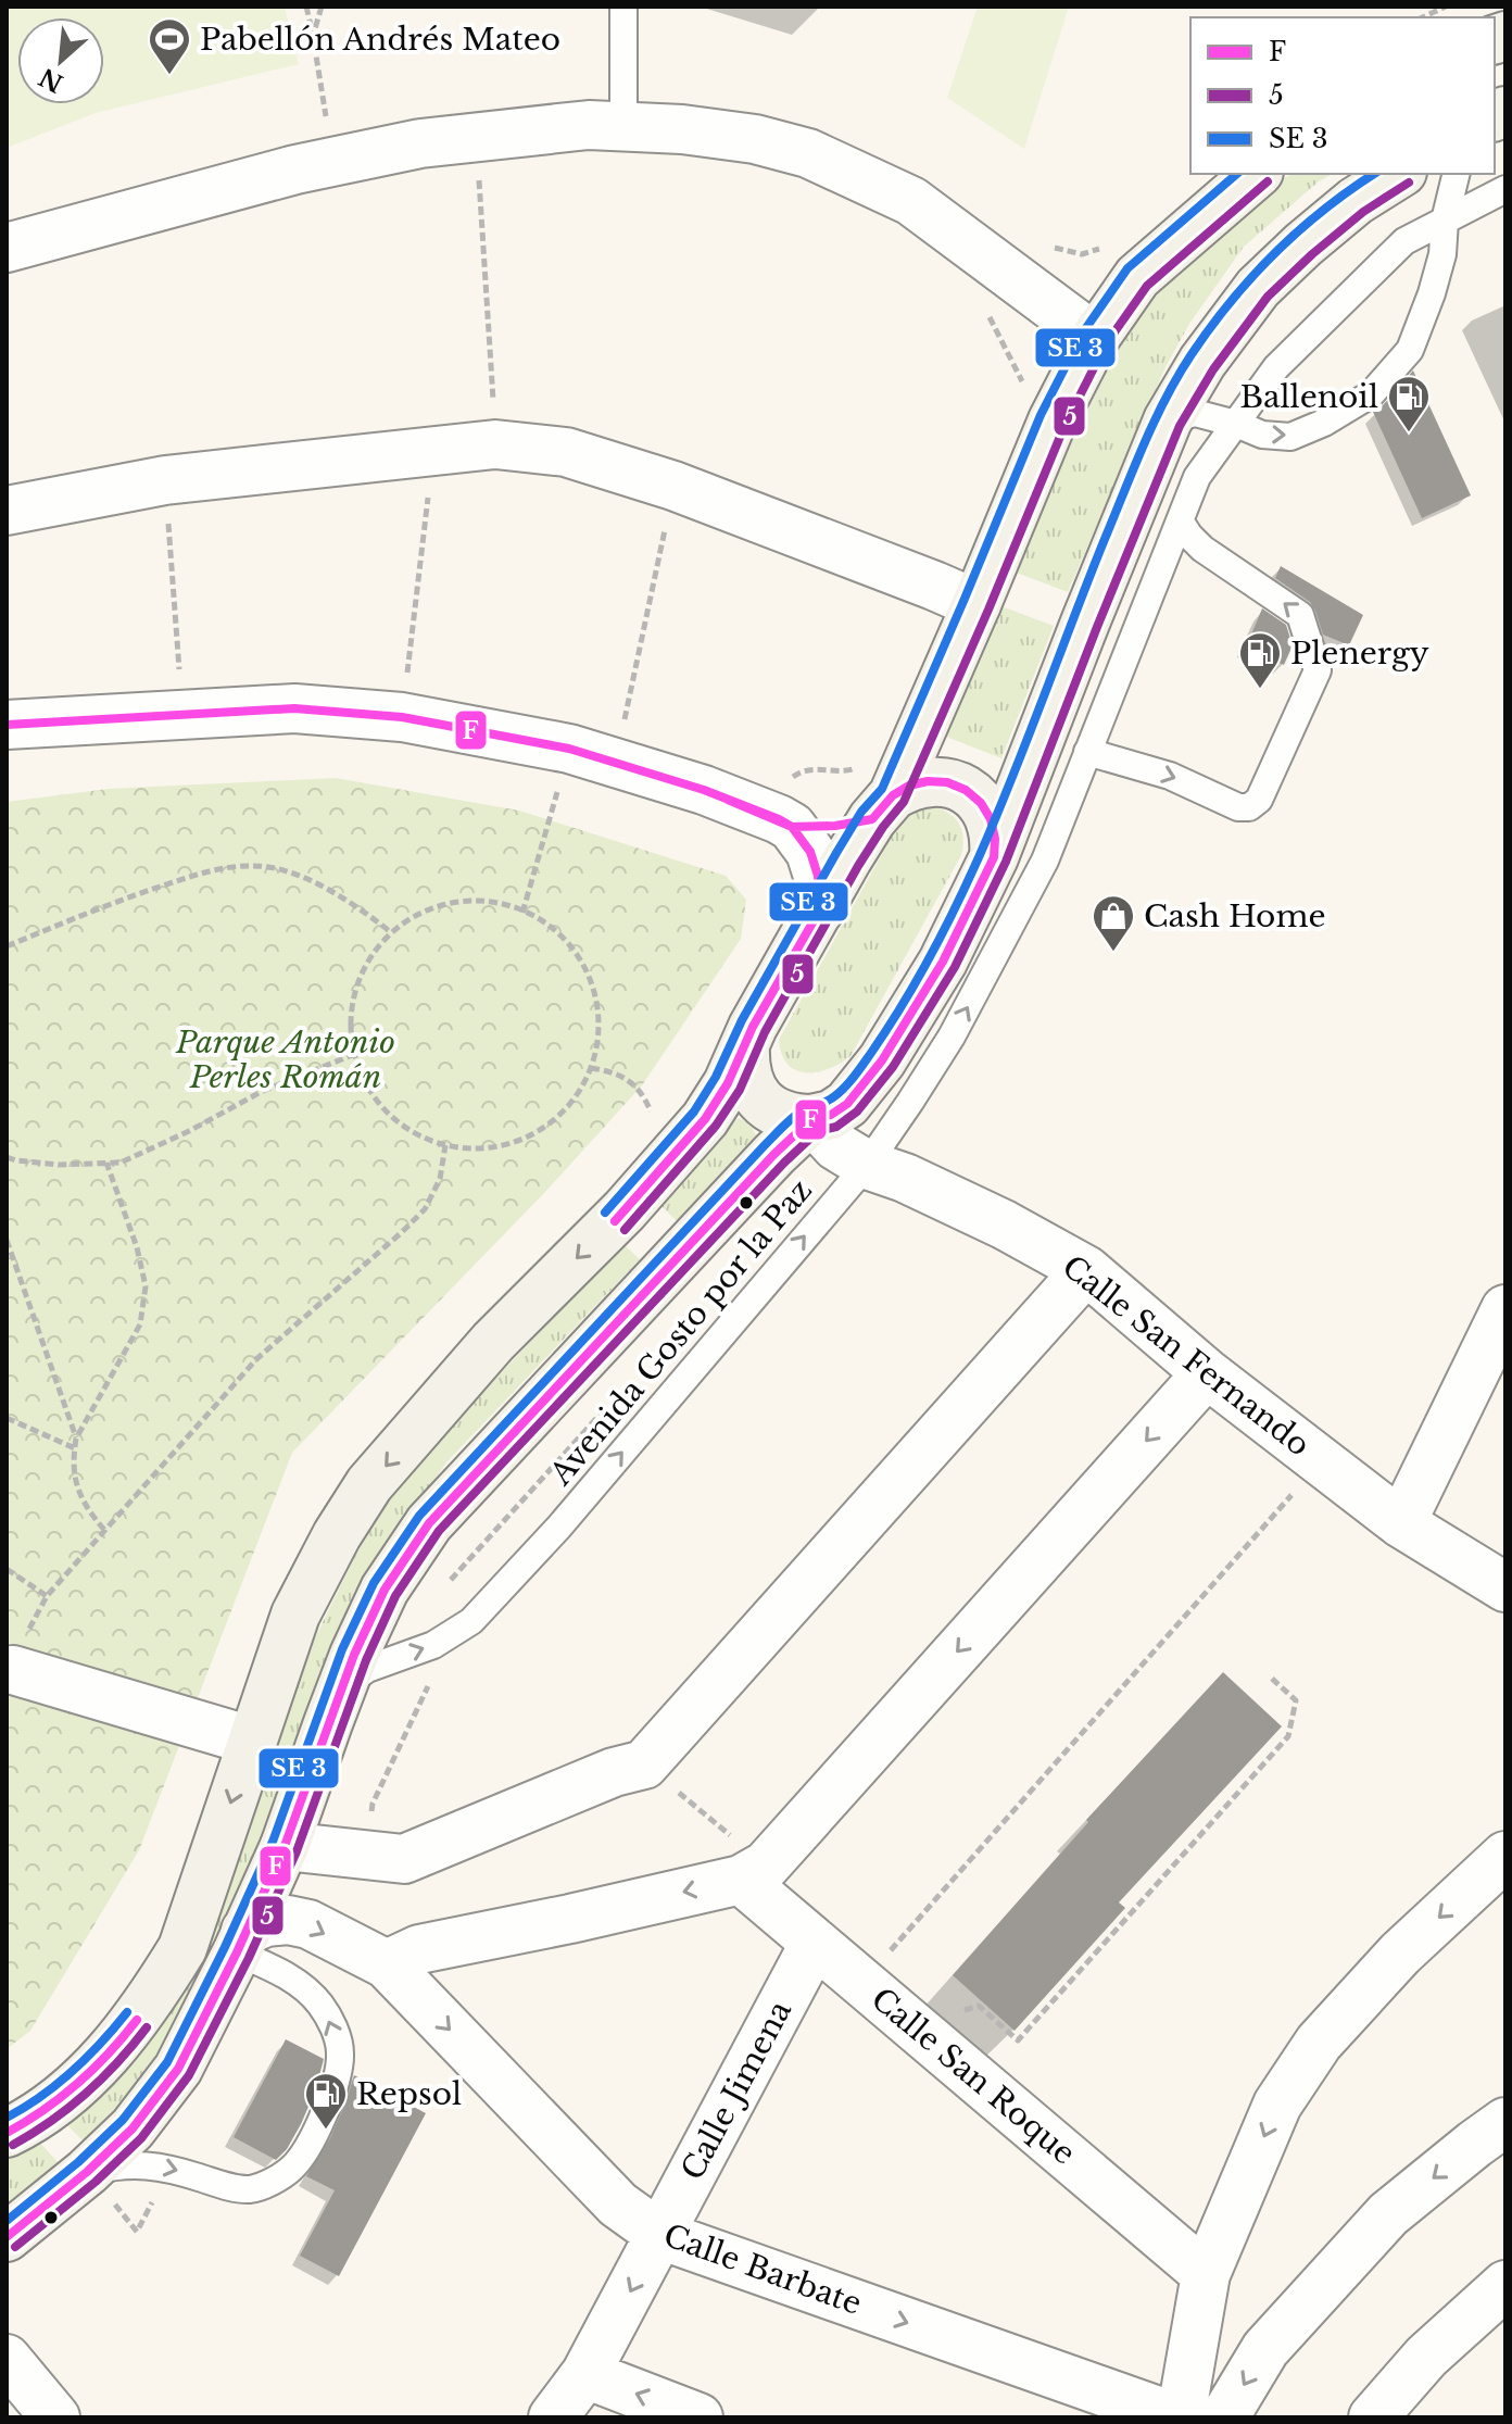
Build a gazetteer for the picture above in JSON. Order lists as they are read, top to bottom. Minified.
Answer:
{"streets":{"street":["Calle San Fernando","Calle San Roque","Calle Jimena","Calle Barbate"],"lane":["Avenida Gosto por la Paz"]},"crossings":[["Avenida Gosto por la Paz","Calle San Fernando"],["Calle San Roque","Calle Jimena"],["Calle Jimena","Calle Barbate"]],"one_way":["Avenida Gosto por la Paz","Calle Barbate"],"parks":["Parque Antonio Perles Román"],"places":{"sports":["Pabellón Andrés Mateo"],"fuel station":["Ballenoil","Plenergy","Repsol"],"shop":["Cash Home"]},"lines":["transit line 5","transit line F"],"legend":["F","5","SE 3"],"north":"bottom left"}
